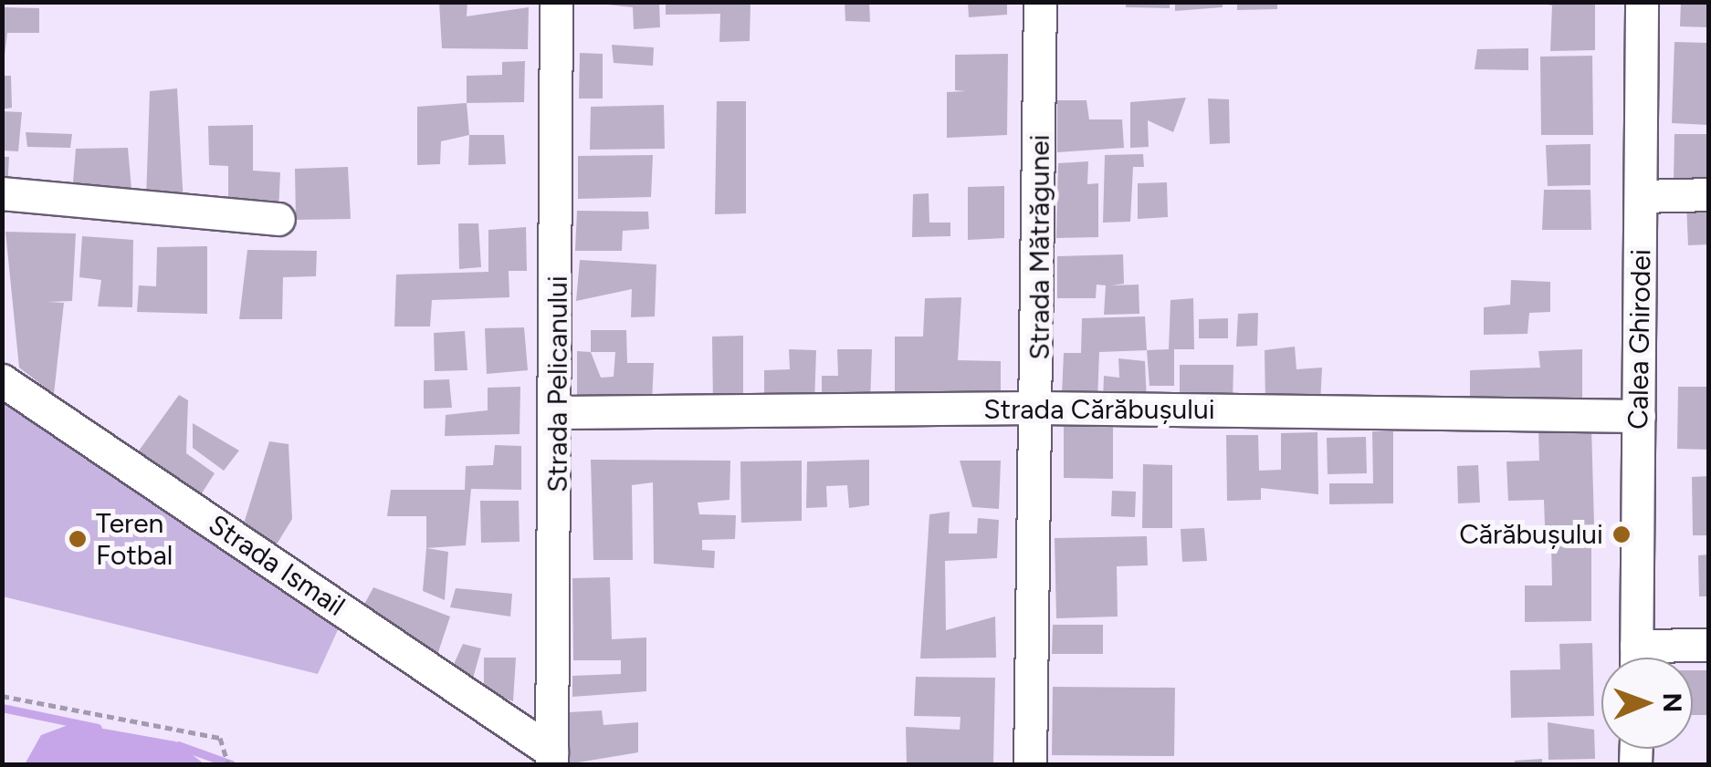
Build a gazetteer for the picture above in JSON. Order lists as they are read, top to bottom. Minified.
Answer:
{"streets":{"street":["Strada Mătrăgunei","Calea Ghirodei","Strada Pelicanului","Strada Cărăbușului","Strada Ismail"]},"crossings":[["Strada Mătrăgunei","Strada Cărăbușului"],["Calea Ghirodei","Strada Cărăbușului"],["Strada Pelicanului","Strada Cărăbușului"],["Strada Pelicanului","Strada Ismail"]],"places":["Cărăbușului","Teren Fotbal"],"north":"right"}
